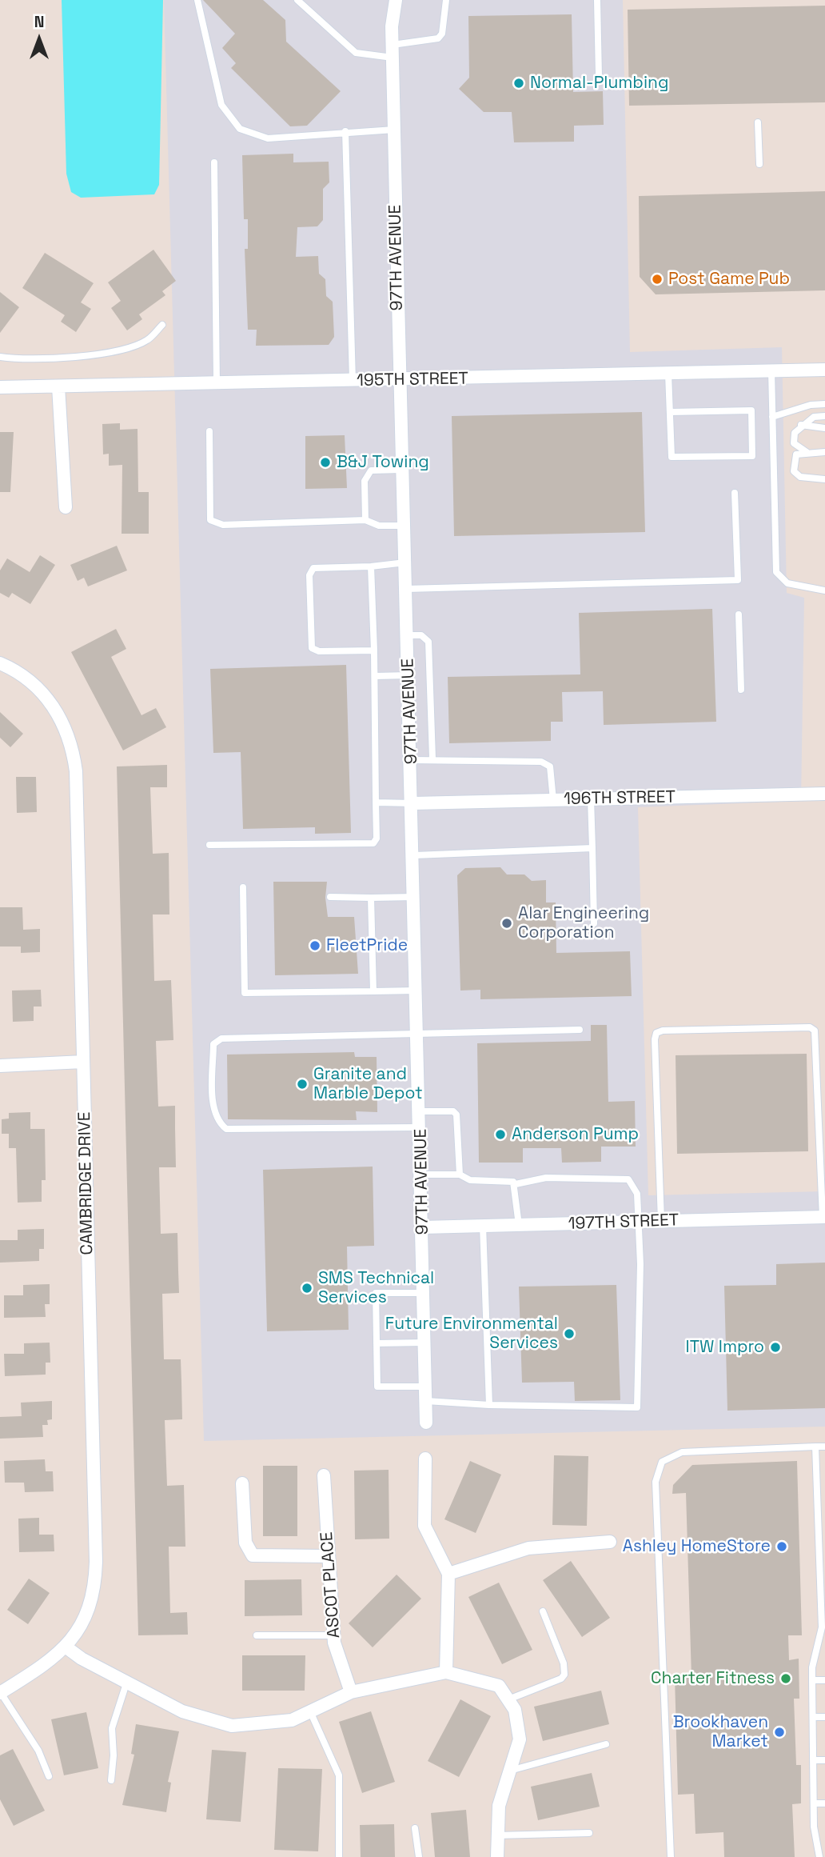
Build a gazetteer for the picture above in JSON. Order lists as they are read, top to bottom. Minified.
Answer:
{"streets":{"street":["97TH AVENUE","195TH STREET","196TH STREET","CAMBRIDGE DRIVE","197TH STREET","ASCOT PLACE"]},"crossings":[["97TH AVENUE","195TH STREET"],["97TH AVENUE","196TH STREET"],["97TH AVENUE","197TH STREET"]],"places":["Normal-Plumbing","Post Game Pub","B&J Towing","Alar Engineering Corporation","FleetPride","Granite and Marble Depot","Anderson Pump","SMS Technical Services","Future Environmental Services","ITW Impro","Ashley HomeStore","Charter Fitness","Brookhaven Market"],"north":"top"}
